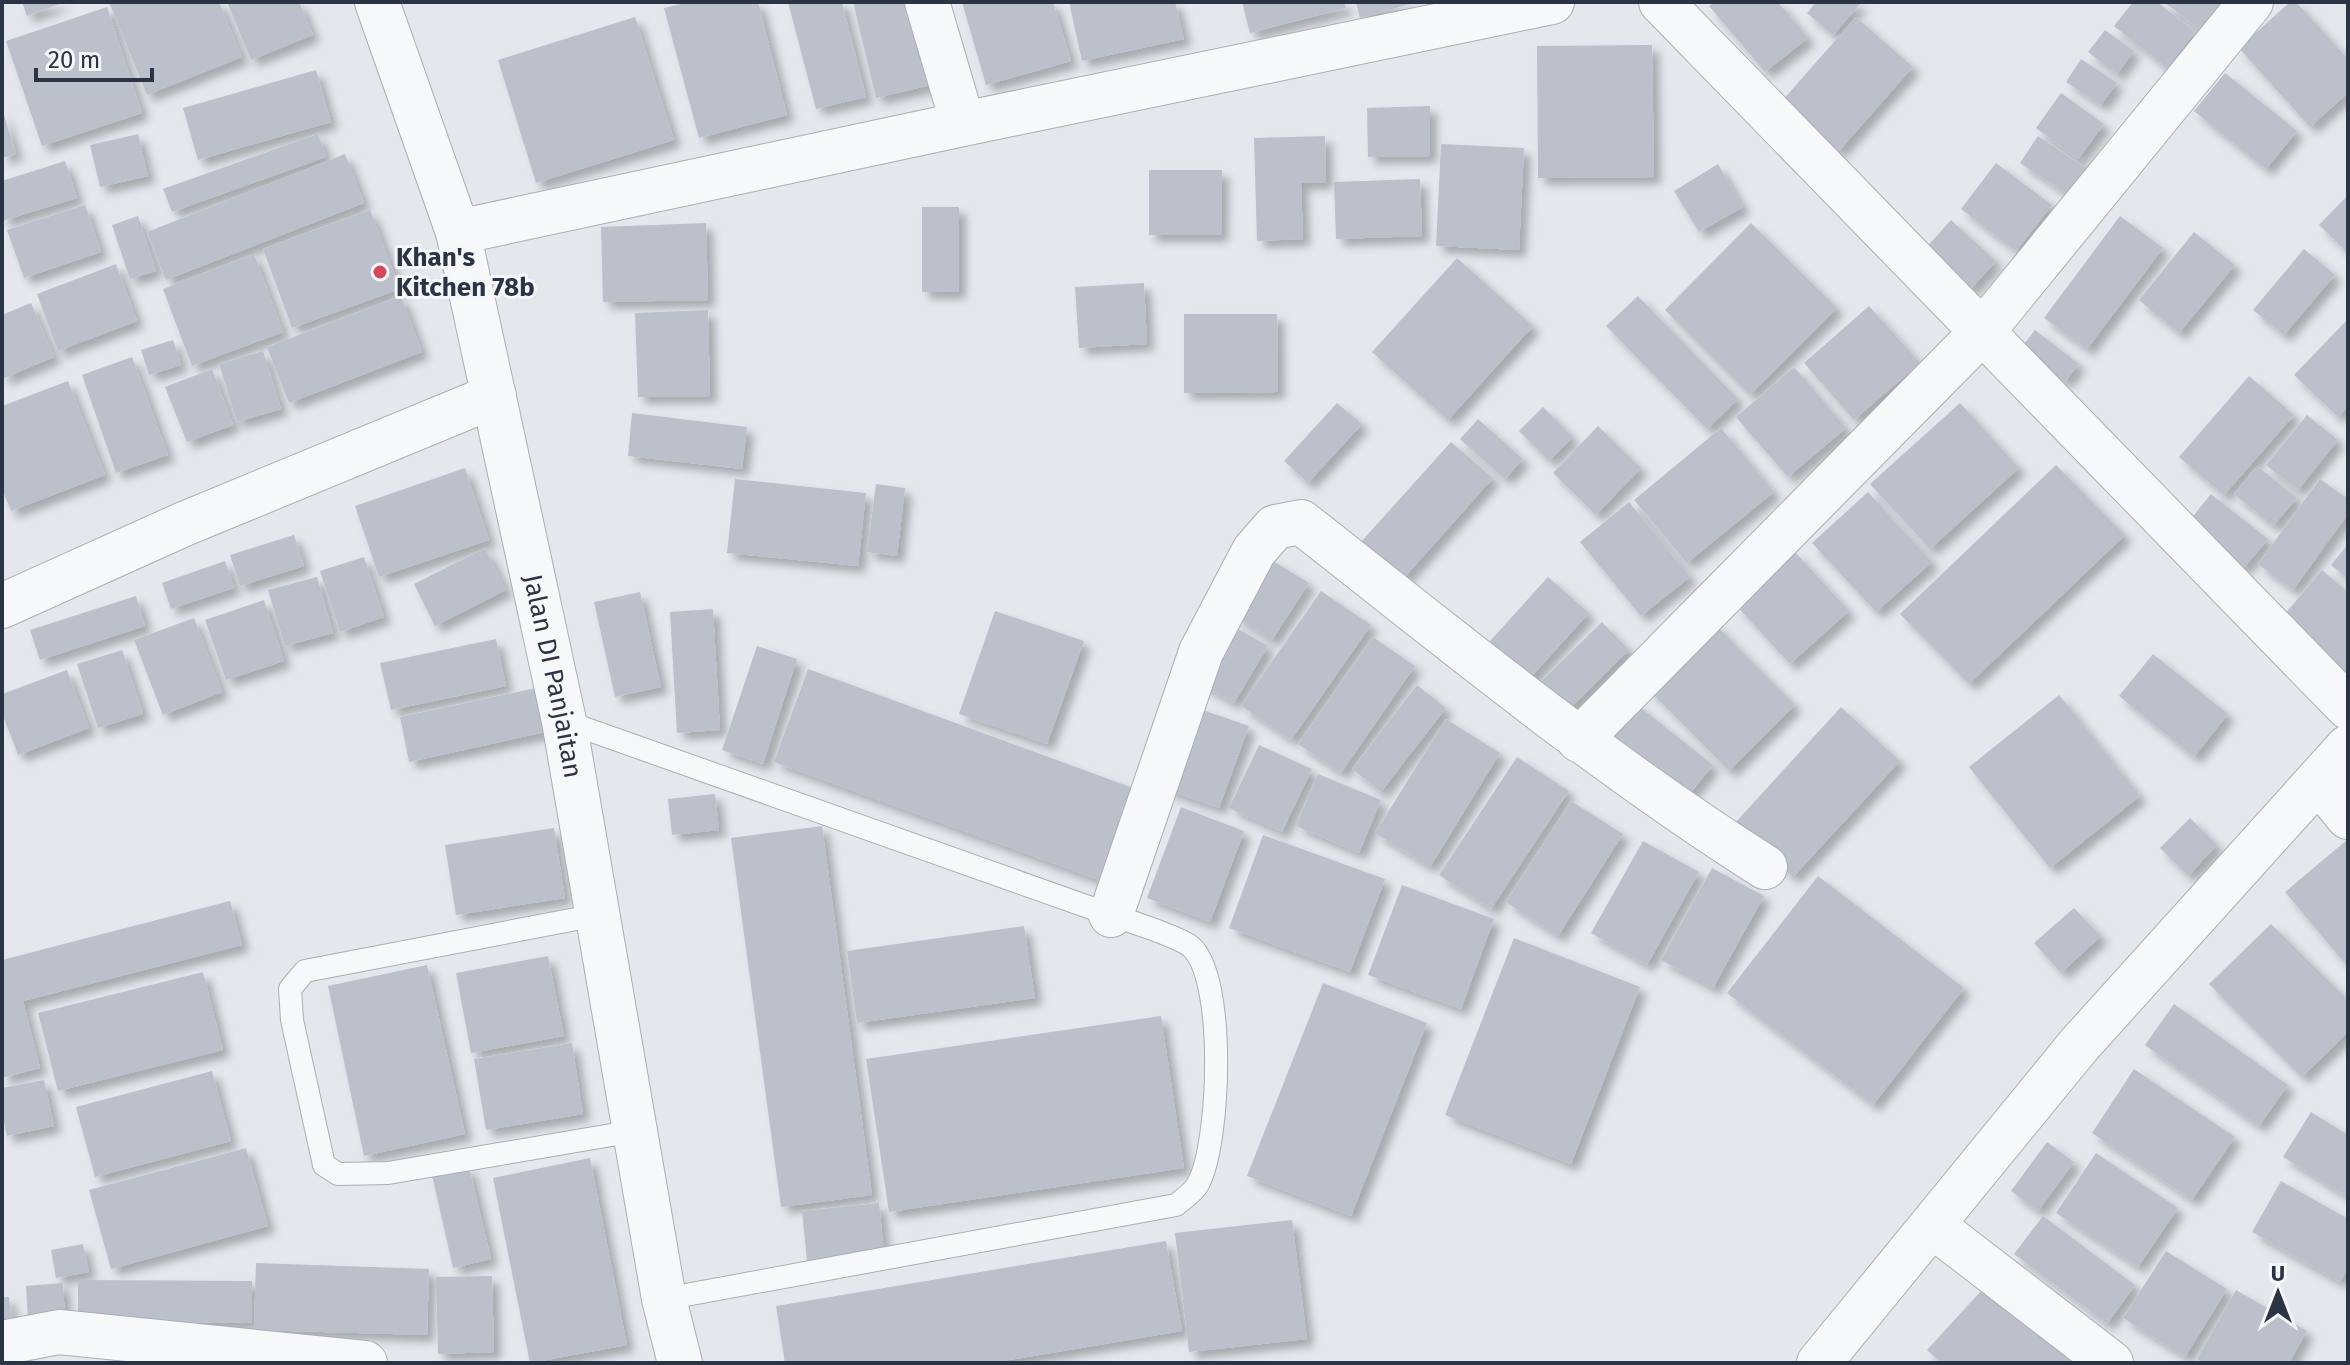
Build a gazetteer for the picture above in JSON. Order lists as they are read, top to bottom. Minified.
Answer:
{"streets":{"street":["Jalan DI Panjaitan"]},"places":["Khan's Kitchen 78b"],"scale_bar":"20 m","north":"top"}
